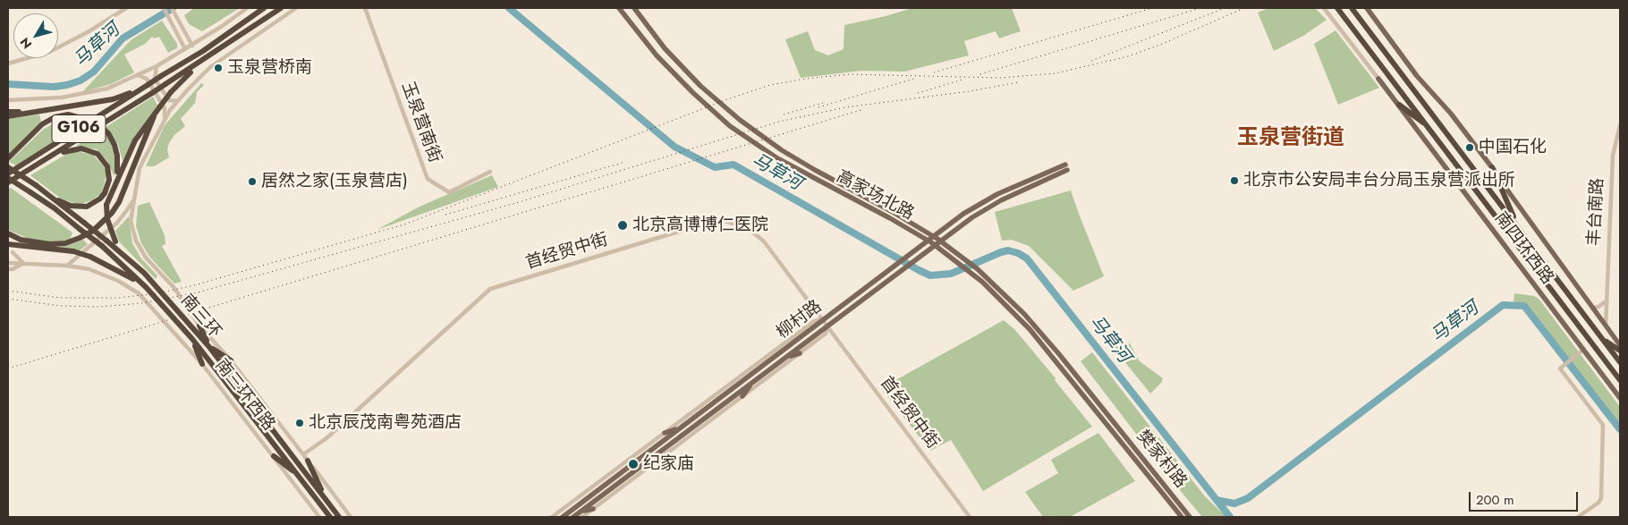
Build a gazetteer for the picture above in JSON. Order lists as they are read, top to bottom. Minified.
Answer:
{"streets":{"highway":["G106","南四环西路","南三环"],"main road":["高家场北路","柳村路","樊家村路"],"street":["玉泉营南街","丰台南路","首经贸中街","南三环西路"]},"crossings":[["G106","南三环"],["高家场北路","柳村路"],["高家场北路","樊家村路"],["丰台南路","南四环西路"],["首经贸中街","柳村路"],["首经贸中街","南三环西路"]],"districts":["玉泉营街道"],"water":["马草河"],"places":["玉泉营桥南","中国石化","北京市公安局丰台分局玉泉营派出所","居然之家(玉泉营店)","北京高博博仁医院","北京辰茂南粤苑酒店","纪家庙"],"scale_bar":"200 m","north":"bottom left"}
